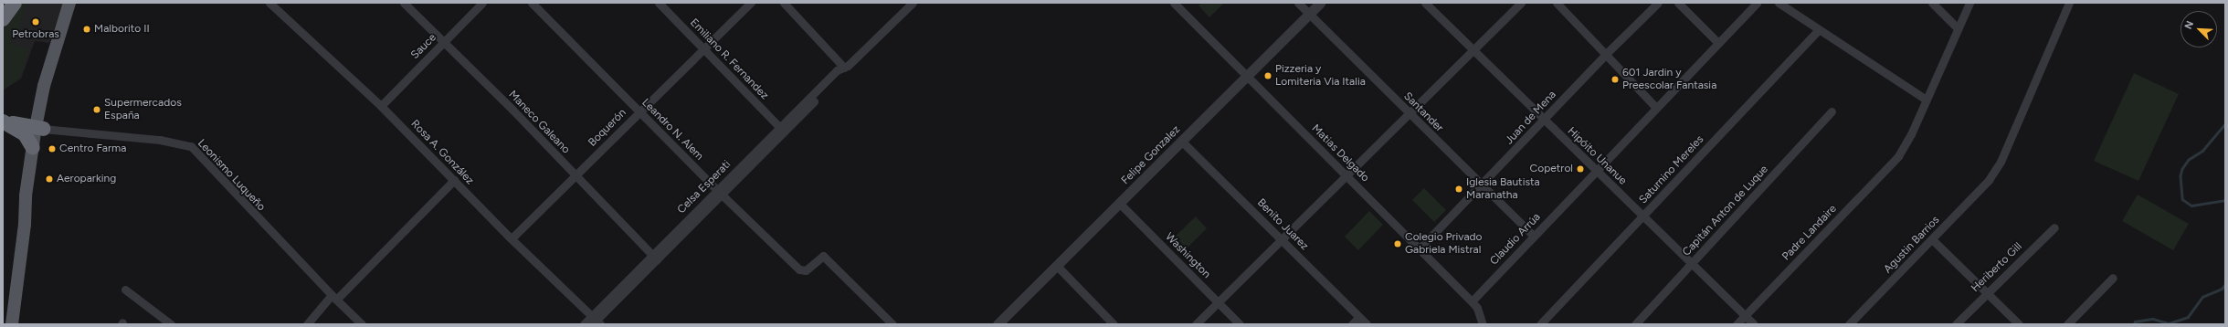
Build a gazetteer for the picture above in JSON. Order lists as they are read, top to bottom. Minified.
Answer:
{"streets":{"street":["Sauce","Emiliano R. Fernandez","Santander","Juan de Mena","Maneco Galeano","Boquerón","Leandro N. Alem","Rosa A. González","Matias Delgado","Felipe Gonzalez","Hipóito Unanue","Saturnino Mereles","Leonismo Luqueño","Celsa Esperati","Capitán Anton de Luque","Benito Juarez","Padre Landaire","Claudio Arrúa","Agustin Barrios","Washington","Heriberto Gill"]},"crossings":[["Sauce","Maneco Galeano"],["Sauce","Rosa A. González"],["Emiliano R. Fernandez","Boquerón"],["Emiliano R. Fernandez","Celsa Esperati"],["Santander","Juan de Mena"],["Santander","Felipe Gonzalez"],["Santander","Claudio Arrúa"],["Juan de Mena","Matias Delgado"],["Juan de Mena","Hipóito Unanue"],["Maneco Galeano","Boquerón"],["Maneco Galeano","Celsa Esperati"],["Boquerón","Leandro N. Alem"],["Boquerón","Rosa A. González"],["Leandro N. Alem","Celsa Esperati"],["Rosa A. González","Celsa Esperati"],["Matias Delgado","Felipe Gonzalez"],["Matias Delgado","Claudio Arrúa"],["Felipe Gonzalez","Benito Juarez"],["Felipe Gonzalez","Washington"],["Hipóito Unanue","Saturnino Mereles"],["Hipóito Unanue","Capitán Anton de Luque"],["Hipóito Unanue","Padre Landaire"],["Hipóito Unanue","Claudio Arrúa"]],"places":["Petrobras","Malborito II","Pizzeria y Lomiteria Via Italia","601 Jardin y Preescolar Fantasia","Supermercados España","Centro Farma","Copetrol","Aeroparking","Iglesia Bautista Maranatha","Colegio Privado Gabriela Mistral"],"north":"top left"}
